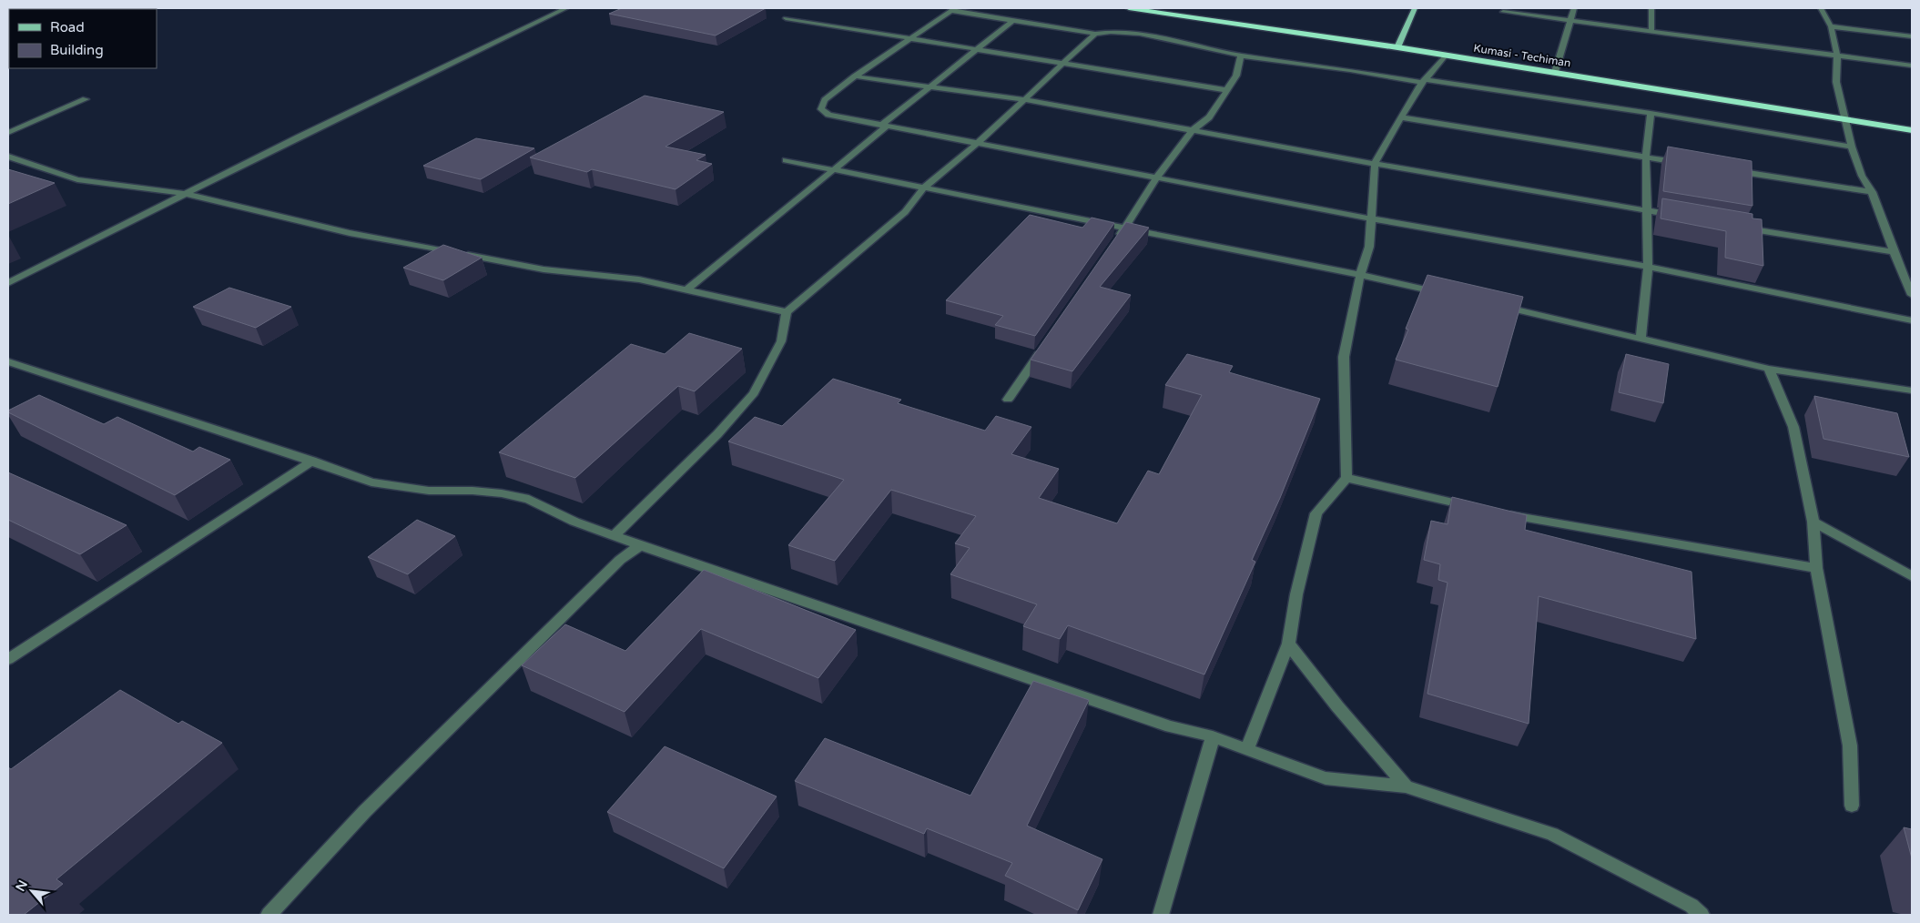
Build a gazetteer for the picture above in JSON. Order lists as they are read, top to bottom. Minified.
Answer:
{"streets":{"highway":["Kumasi - Techiman"]},"legend":["Road","Building"],"north":"top left"}
